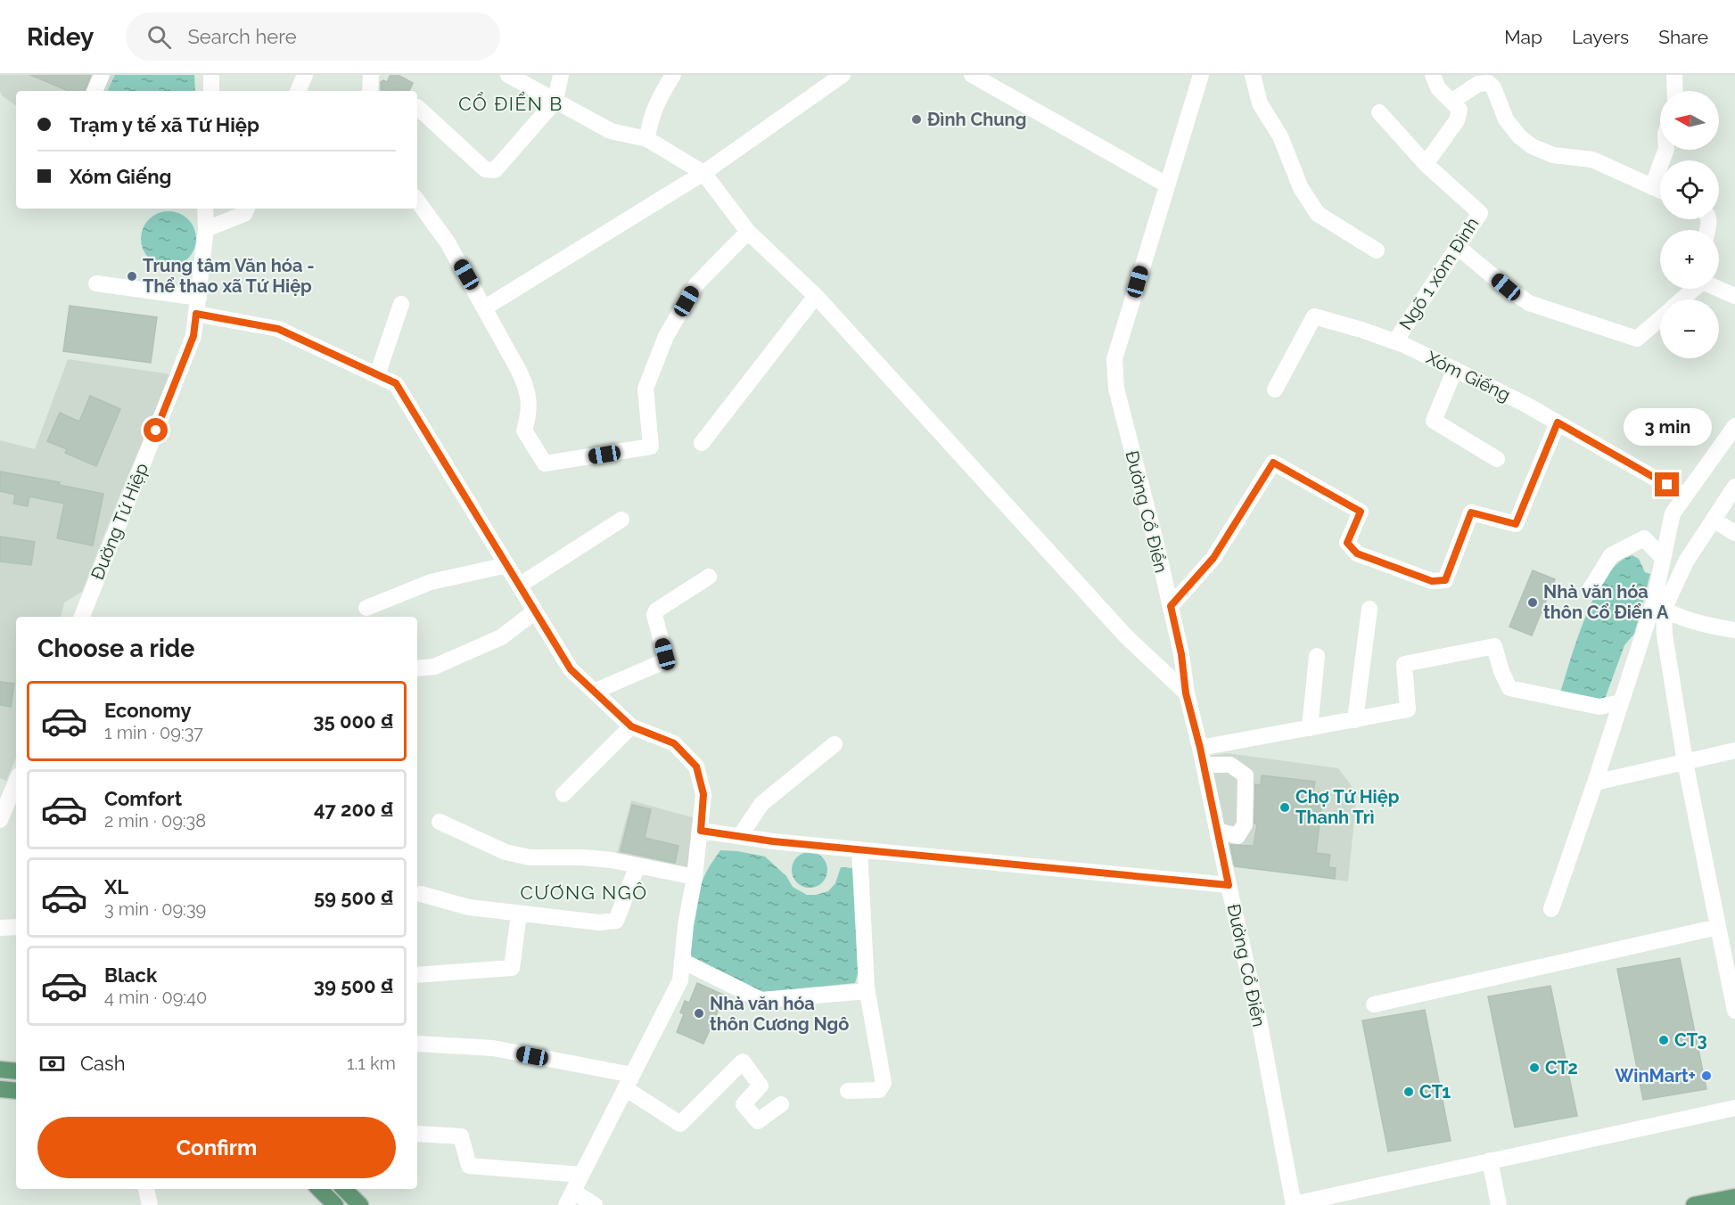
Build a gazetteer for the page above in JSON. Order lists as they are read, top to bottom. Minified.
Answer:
{"streets":{"street":["Ngõ 1 xóm Đình","Xóm Giếng","Đường Cổ Điển","Đường Tứ Hiệp"]},"crossings":[["Ngõ 1 xóm Đình","Xóm Giếng"]],"districts":["CỔ ĐIỂN B","CƯƠNG NGÔ"],"places":["Đình Chung","Trung tâm Văn hóa - Thể thao xã Tứ Hiệp","Nhà văn hóa thôn Cổ Điển A","Chợ Tứ Hiệp Thanh Trì","Nhà văn hóa thôn Cương Ngô","CT3","CT2","WinMart+","CT1"],"north":"left","page":{"header":"Ridey","search":"Search here","nav":["Map","Layers","Share"],"map_buttons":["+","−"],"banner":["Trạm y tế xã Tứ Hiệp","Xóm Giếng"],"bubble":"3 min","heading":"Choose a ride","list":[{"name":"Economy","note":"1 min · 09:37","value":"35 000 ₫"},{"name":"Comfort","note":"2 min · 09:38","value":"47 200 ₫"},{"name":"XL","note":"3 min · 09:39","value":"59 500 ₫"},{"name":"Black","note":"4 min · 09:40","value":"39 500 ₫"}],"pay":["Cash","1.1 km"],"buttons":"Confirm"}}
